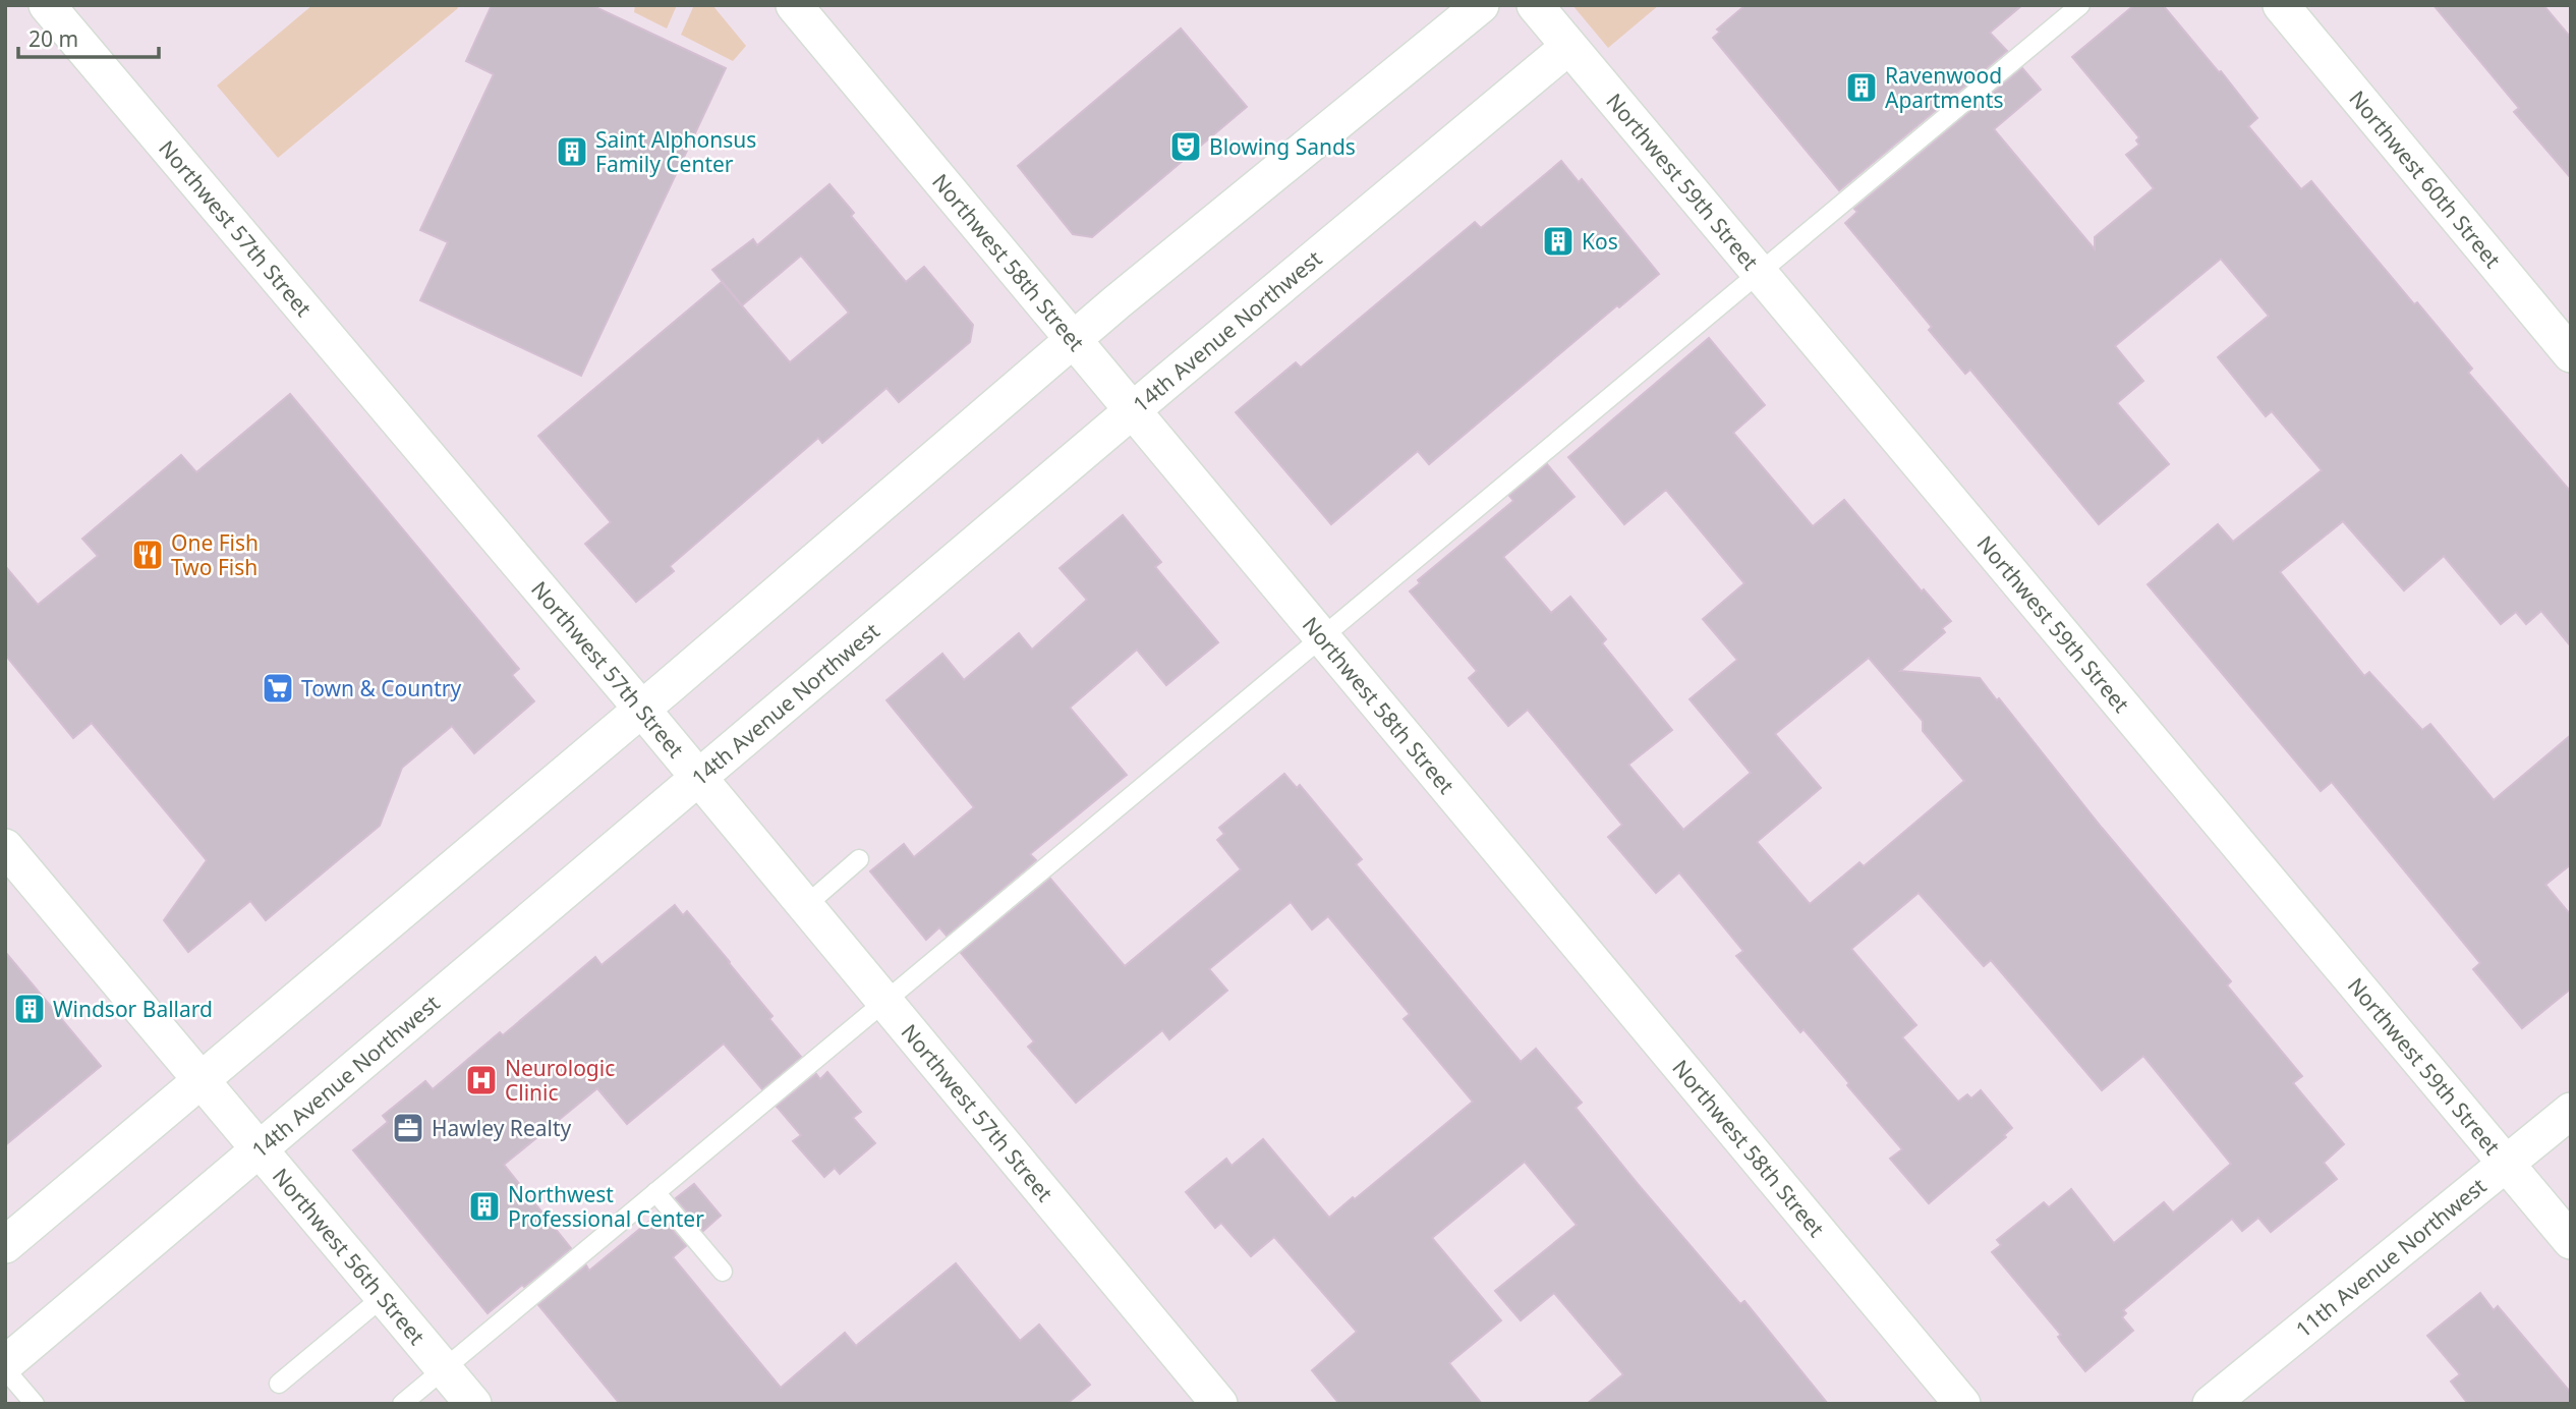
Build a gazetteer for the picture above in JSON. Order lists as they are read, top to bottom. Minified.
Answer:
{"streets":{"street":["Northwest 60th Street","Northwest 59th Street","Northwest 57th Street","Northwest 58th Street","14th Avenue Northwest","Northwest 56th Street","11th Avenue Northwest"]},"crossings":[["Northwest 59th Street","14th Avenue Northwest"],["Northwest 59th Street","11th Avenue Northwest"],["Northwest 57th Street","14th Avenue Northwest"],["Northwest 58th Street","14th Avenue Northwest"],["14th Avenue Northwest","Northwest 56th Street"]],"places":{"building":["Ravenwood Apartments","Saint Alphonsus Family Center","Kos","Windsor Ballard","Northwest Professional Center"],"theatre":["Blowing Sands"],"restaurant":["One Fish Two Fish"],"supermarket":["Town & Country"],"hospital":["Neurologic Clinic"],"office":["Hawley Realty"]},"scale_bar":"20 m"}
